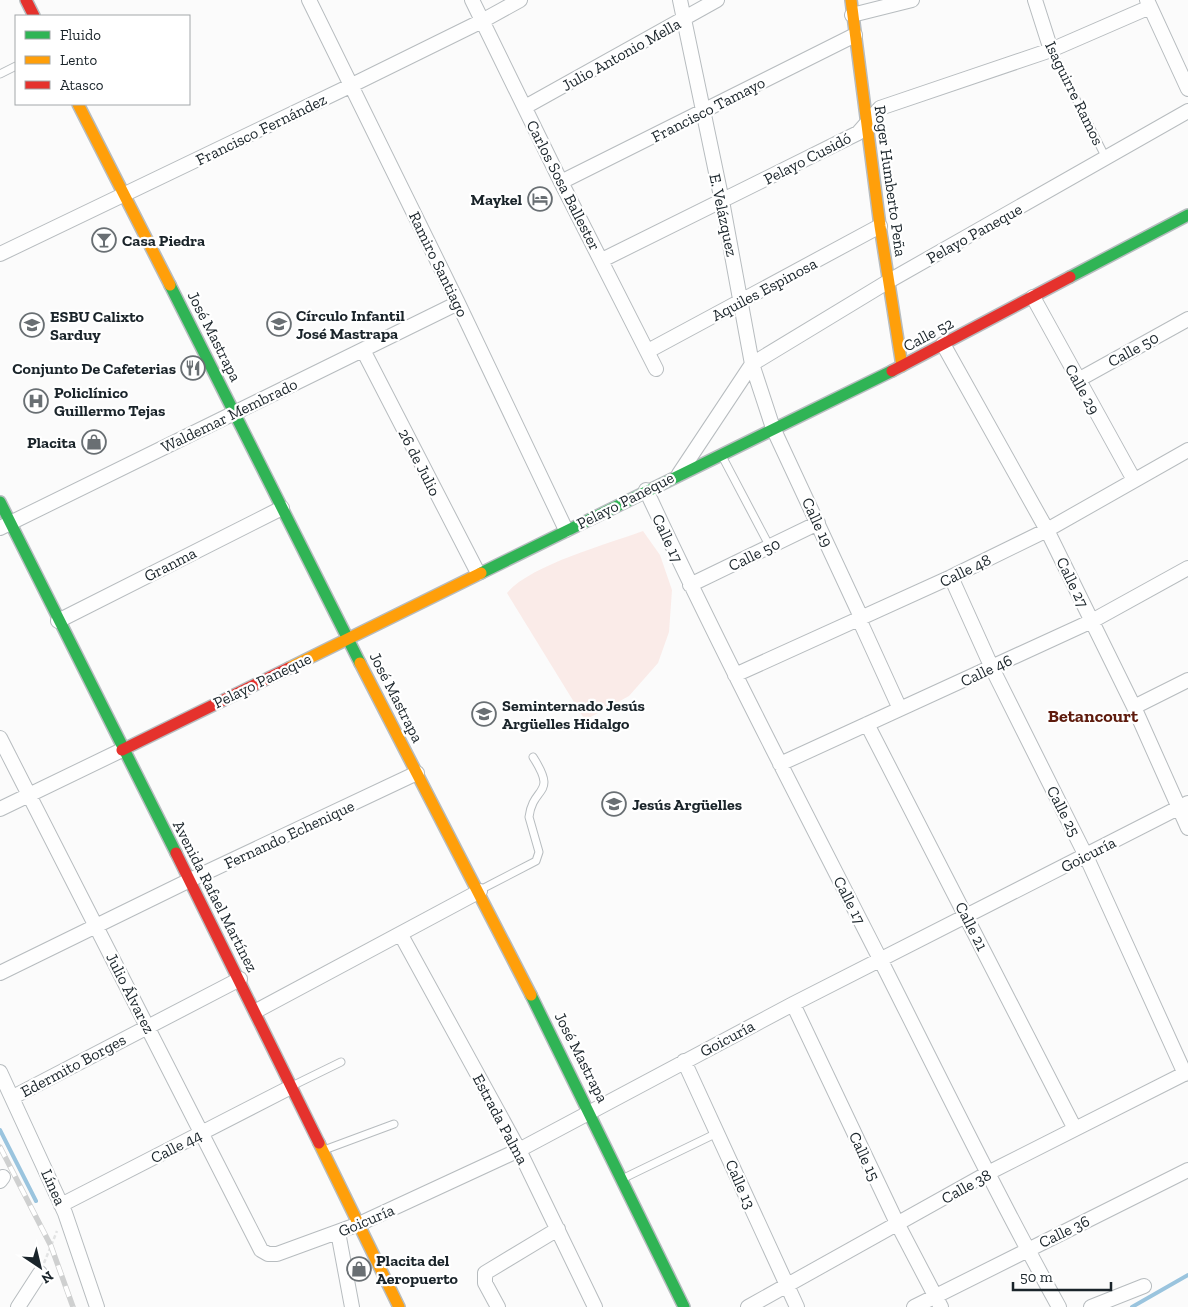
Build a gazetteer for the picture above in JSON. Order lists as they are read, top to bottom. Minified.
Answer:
{"streets":{"street":["Julio Antonio Mella","Isaguirre Ramos","Francisco Tamayo","Francisco Fernández","Pelayo Cusidó","Roger Humberto Peña","Carlos Sosa Ballester","E. Velázquez","Pelayo Paneque","Ramiro Santiago","Aquiles Espinosa","Calle 52","José Mastrapa","Calle 50","Calle 29","Waldemar Membrado","26 de Julio","Calle 19","Calle 17","Granma","Calle 48","Calle 27","Calle 46","Calle 25","Fernando Echenique","Goicuría","Avenida Rafael Martínez","Calle 21","Julio Álvarez","Edermito Borges","Estrada Palma","Calle 44","Calle 15","Calle 13","Calle 38","Línea","Calle 36"]},"crossings":[["Julio Antonio Mella","Carlos Sosa Ballester"],["Julio Antonio Mella","E. Velázquez"],["Isaguirre Ramos","Pelayo Cusidó"],["Isaguirre Ramos","Pelayo Paneque"],["Francisco Tamayo","Roger Humberto Peña"],["Francisco Tamayo","Carlos Sosa Ballester"],["Francisco Tamayo","E. Velázquez"],["Francisco Fernández","Carlos Sosa Ballester"],["Francisco Fernández","Ramiro Santiago"],["Francisco Fernández","José Mastrapa"],["Pelayo Cusidó","Roger Humberto Peña"],["Pelayo Cusidó","Carlos Sosa Ballester"],["Pelayo Cusidó","E. Velázquez"],["Roger Humberto Peña","Pelayo Paneque"],["Roger Humberto Peña","Aquiles Espinosa"],["Roger Humberto Peña","Calle 52"],["Carlos Sosa Ballester","Aquiles Espinosa"],["E. Velázquez","Pelayo Paneque"],["E. Velázquez","Aquiles Espinosa"],["E. Velázquez","Calle 52"],["E. Velázquez","Calle 19"],["Pelayo Paneque","Ramiro Santiago"],["Pelayo Paneque","Calle 52"],["Pelayo Paneque","José Mastrapa"],["Pelayo Paneque","26 de Julio"],["Pelayo Paneque","Calle 17"],["Pelayo Paneque","Avenida Rafael Martínez"],["Pelayo Paneque","Julio Álvarez"],["Ramiro Santiago","Waldemar Membrado"],["Calle 52","Calle 29"],["Calle 52","Calle 19"],["Calle 52","Calle 27"],["José Mastrapa","Waldemar Membrado"],["José Mastrapa","Granma"],["José Mastrapa","Fernando Echenique"],["José Mastrapa","Goicuría"],["Calle 50","Calle 29"],["Calle 50","Calle 19"],["Calle 50","Calle 17"],["Calle 29","Calle 48"],["Waldemar Membrado","26 de Julio"],["Waldemar Membrado","Avenida Rafael Martínez"],["Calle 19","Calle 48"],["Calle 19","Calle 46"],["Calle 17","Calle 48"],["Calle 17","Calle 46"],["Calle 17","Goicuría"],["Calle 17","Calle 38"],["Calle 17","Calle 36"],["Granma","Avenida Rafael Martínez"],["Calle 48","Calle 27"],["Calle 48","Calle 25"],["Calle 27","Calle 46"],["Calle 27","Goicuría"],["Calle 46","Calle 25"],["Calle 46","Calle 21"],["Calle 25","Goicuría"],["Calle 25","Calle 38"],["Fernando Echenique","Avenida Rafael Martínez"],["Fernando Echenique","Julio Álvarez"],["Goicuría","Avenida Rafael Martínez"],["Goicuría","Calle 21"],["Goicuría","Julio Álvarez"],["Goicuría","Estrada Palma"],["Goicuría","Calle 15"],["Goicuría","Calle 13"],["Avenida Rafael Martínez","Edermito Borges"],["Avenida Rafael Martínez","Calle 44"],["Calle 21","Calle 38"],["Julio Álvarez","Edermito Borges"],["Julio Álvarez","Calle 44"],["Edermito Borges","Línea"],["Calle 44","Línea"],["Calle 15","Calle 38"],["Calle 15","Calle 36"],["Calle 13","Calle 38"]],"districts":["Betancourt"],"places":{"hotel":["Maykel"],"bar":["Casa Piedra"],"school or university":["Círculo Infantil José Mastrapa","ESBU Calixto Sarduy","Seminternado Jesús Argüelles Hidalgo","Jesús Argüelles"],"restaurant":["Conjunto De Cafeterias"],"hospital":["Policlínico Guillermo Tejas"],"shop":["Placita","Placita del Aeropuerto"]},"legend":["Fluido","Lento","Atasco"],"scale_bar":"50 m","north":"bottom right"}
